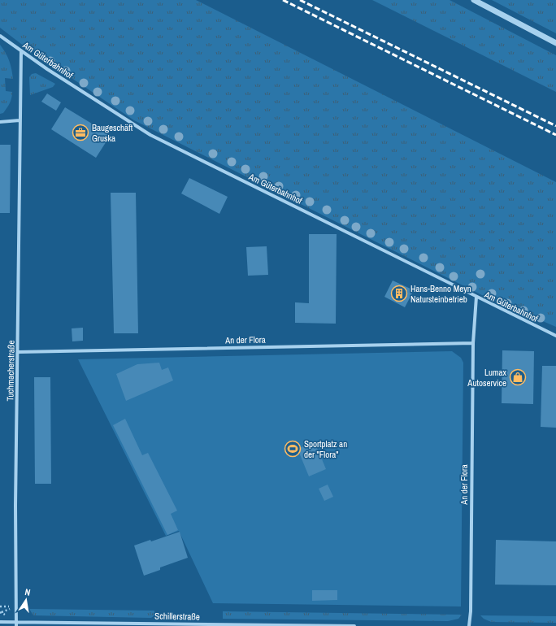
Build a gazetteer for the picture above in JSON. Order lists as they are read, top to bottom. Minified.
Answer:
{"streets":{"street":["Am Güterbahnhof","An der Flora","Tuchmacherstraße","Schillerstraße"]},"crossings":[["Am Güterbahnhof","An der Flora"],["Am Güterbahnhof","Tuchmacherstraße"],["An der Flora","Tuchmacherstraße"],["Tuchmacherstraße","Schillerstraße"]],"places":{"office":["Baugeschäft Gruska"],"building":["Hans-Benno Meyn Natursteinbetrieb"],"shop":["Lumax Autoservice"],"sports":["Sportplatz an der \"Flora\""]},"north":"top"}
